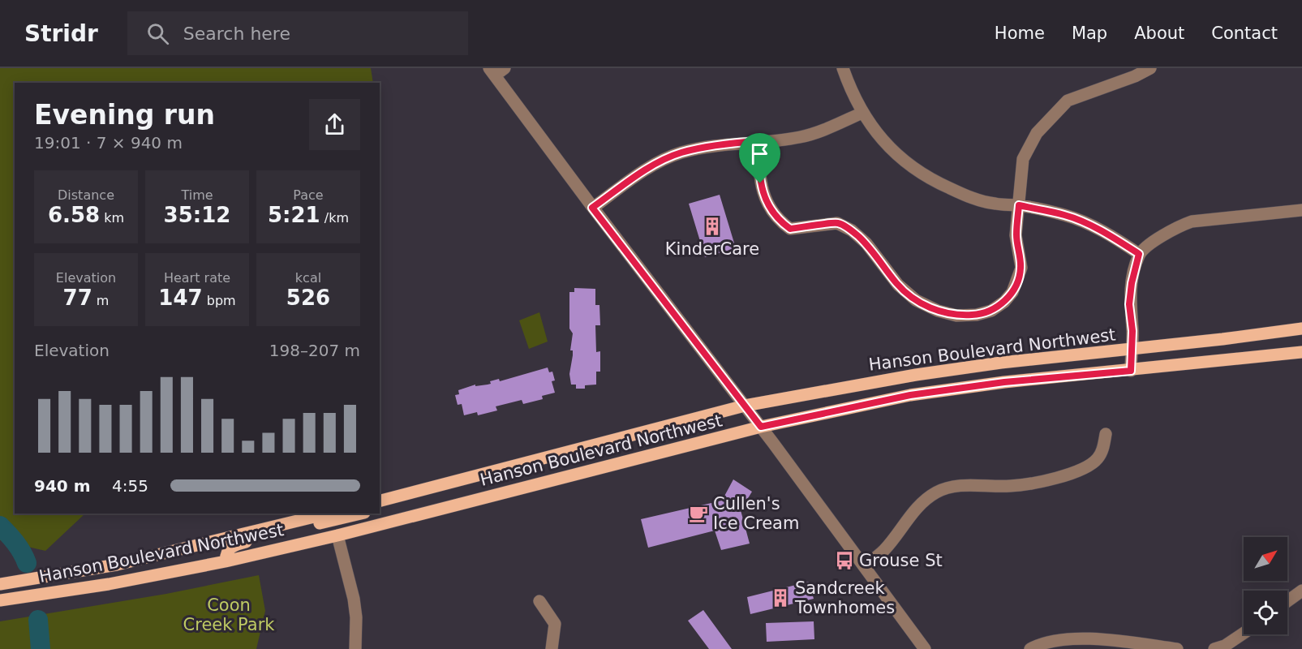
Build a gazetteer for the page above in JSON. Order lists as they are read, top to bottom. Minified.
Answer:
{"streets":{"main road":["Hanson Boulevard Northwest"]},"parks":["Coon Creek Park"],"places":{"building":["KinderCare","Sandcreek Townhomes"],"cafe":["Cullen's Ice Cream"],"bus stop":["Grouse St"]},"north":"top right","page":{"header":"Stridr","search":"Search here","nav":["Home","Map","About","Contact"],"heading":["Evening run","19:01 · 7 × 940 m"],"stats":[["Distance","6.58 km"],["Time","35:12"],["Pace","5:21 /km"],["Elevation","77 m"],["Heart rate","147 bpm"],["kcal","526"]],"chart":["Elevation","198–207 m"],"list":[{"name":"940 m","note":"4:55"}]}}
